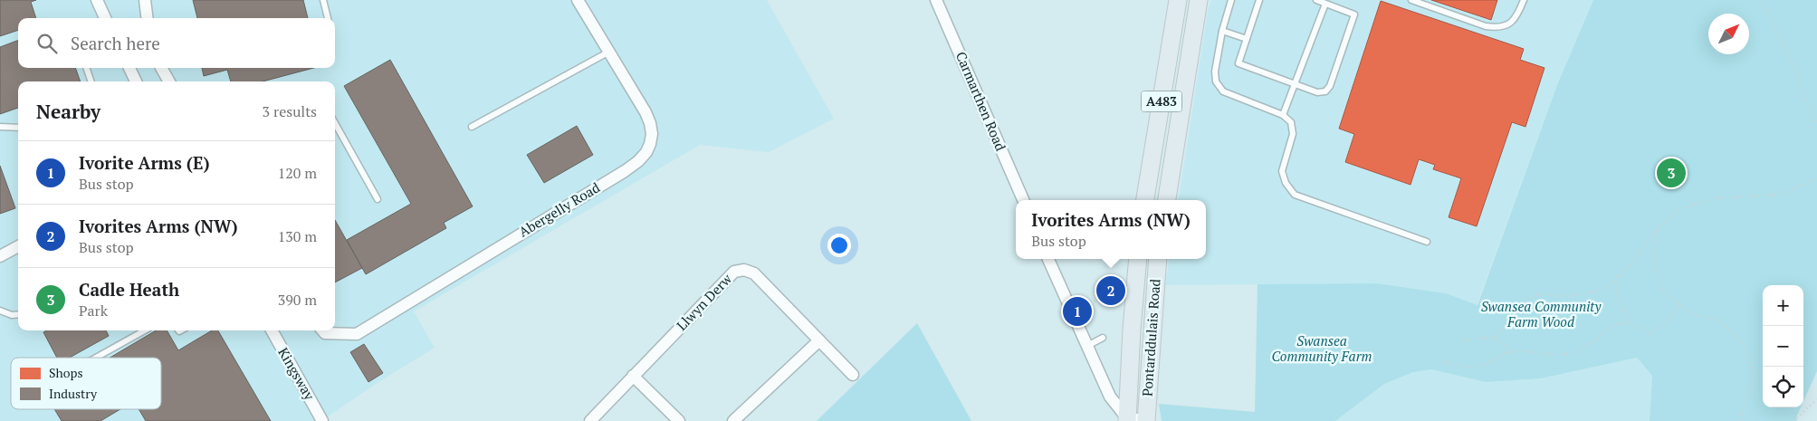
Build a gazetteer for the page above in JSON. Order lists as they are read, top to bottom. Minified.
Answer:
{"streets":{"main road":["A483","Pontarddulais Road"],"street":["Carmarthen Road","Abergelly Road","Llwyn Derw","Kingsway"]},"parks":["Swansea Community Farm Wood","Swansea Community Farm"],"legend":["Shops","Industry"],"north":"top right","page":{"search":"Search here","heading":["Nearby","3 results"],"list":[{"mark":"1","name":"Ivorite Arms (E)","note":"Bus stop","value":"120 m"},{"mark":"2","name":"Ivorites Arms (NW)","note":"Bus stop","value":"130 m"},{"mark":"3","name":"Cadle Heath","note":"Park","value":"390 m"}],"pins":["3","2","1"],"popup":["Ivorites Arms (NW)","Bus stop"],"map_buttons":["+","−"]}}
